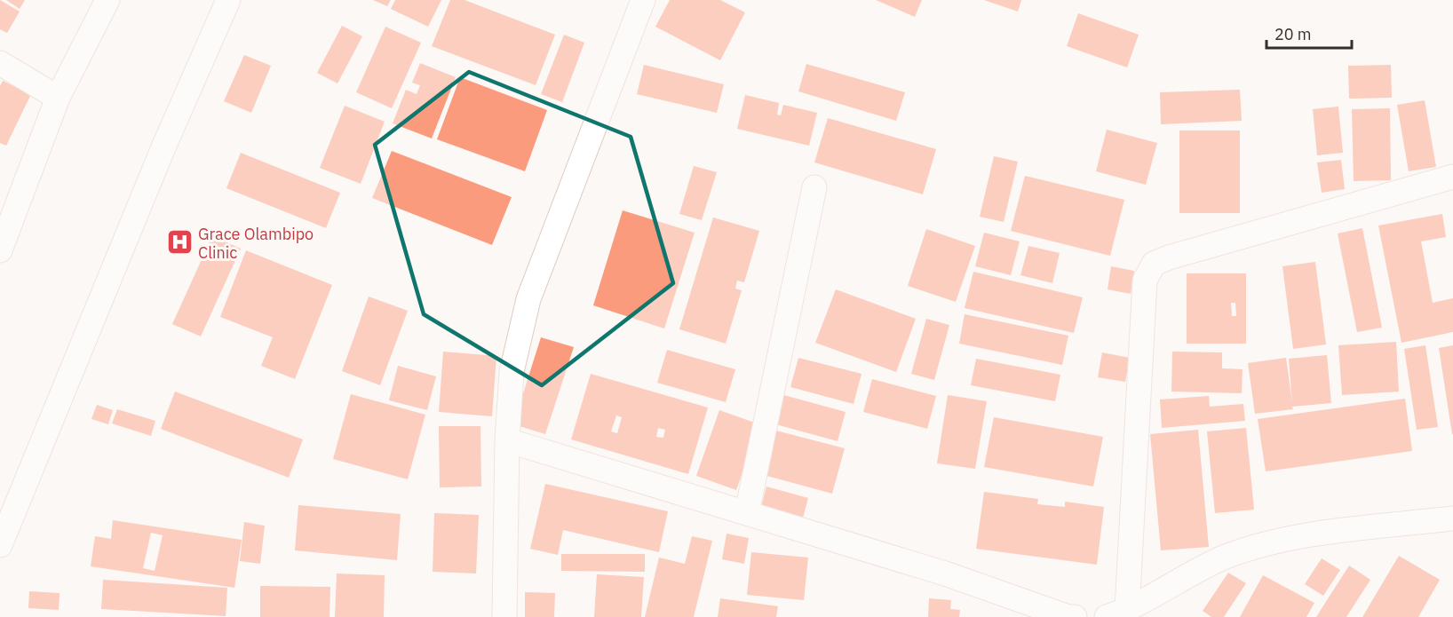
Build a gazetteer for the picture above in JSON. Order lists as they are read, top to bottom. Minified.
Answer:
{"places":{"hospital":["Grace Olambipo Clinic"]},"scale_bar":"20 m"}
